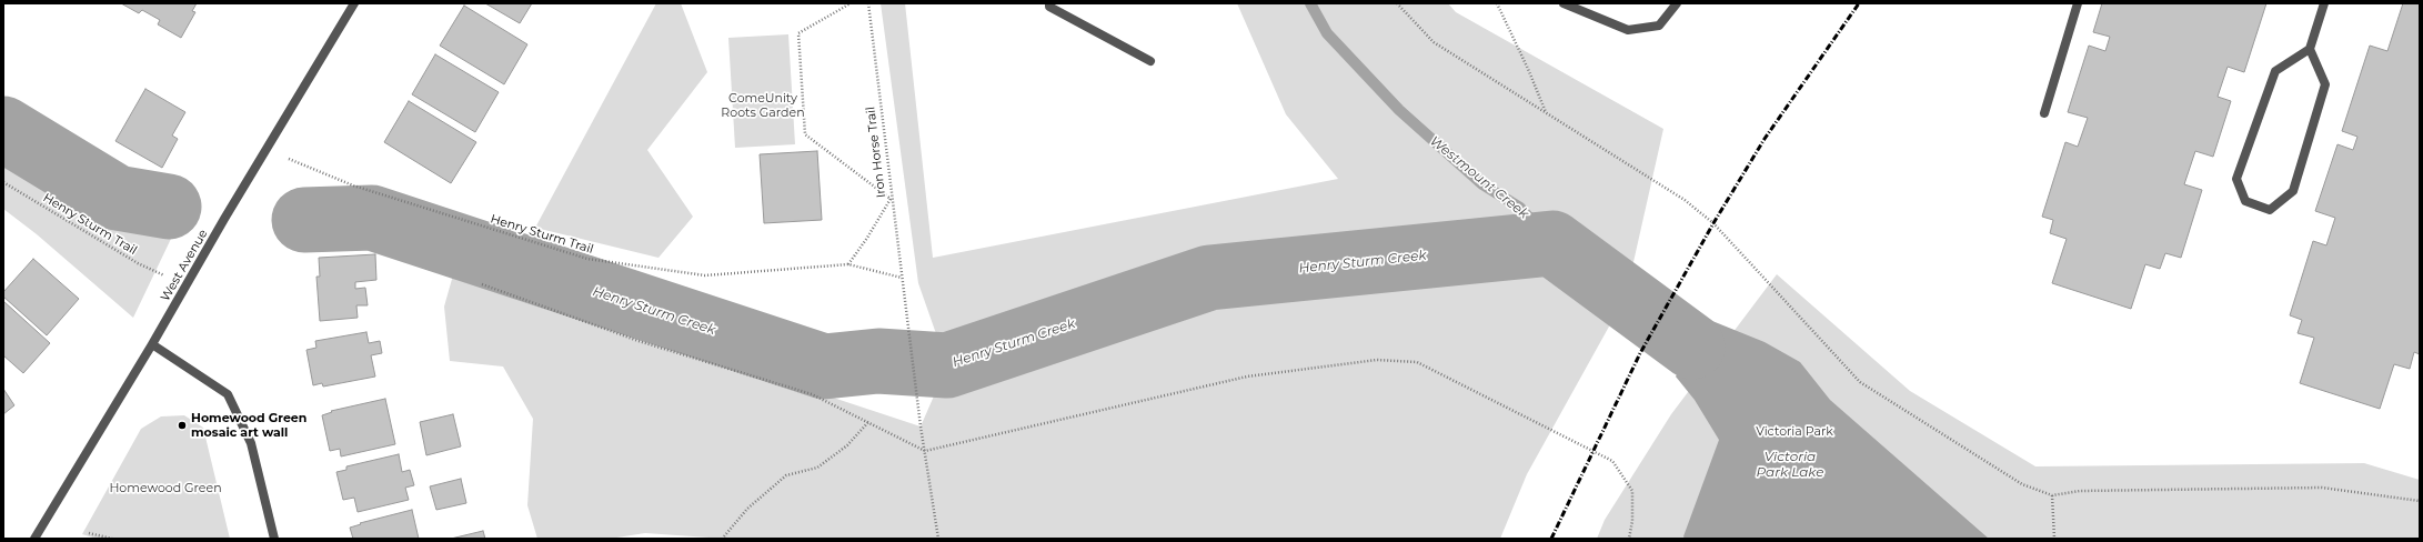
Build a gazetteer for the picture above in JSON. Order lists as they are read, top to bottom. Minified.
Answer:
{"streets":{"street":["West Avenue"],"path":["Iron Horse Trail","Henry Sturm Trail"]},"crossings":[["Iron Horse Trail","Henry Sturm Trail"],["Henry Sturm Trail","West Avenue"]],"water":["Westmount Creek","Henry Sturm Creek","Victoria Park Lake"],"parks":["ComeUnity Roots Garden","Victoria Park","Homewood Green"],"places":["Homewood Green mosaic art wall"]}
